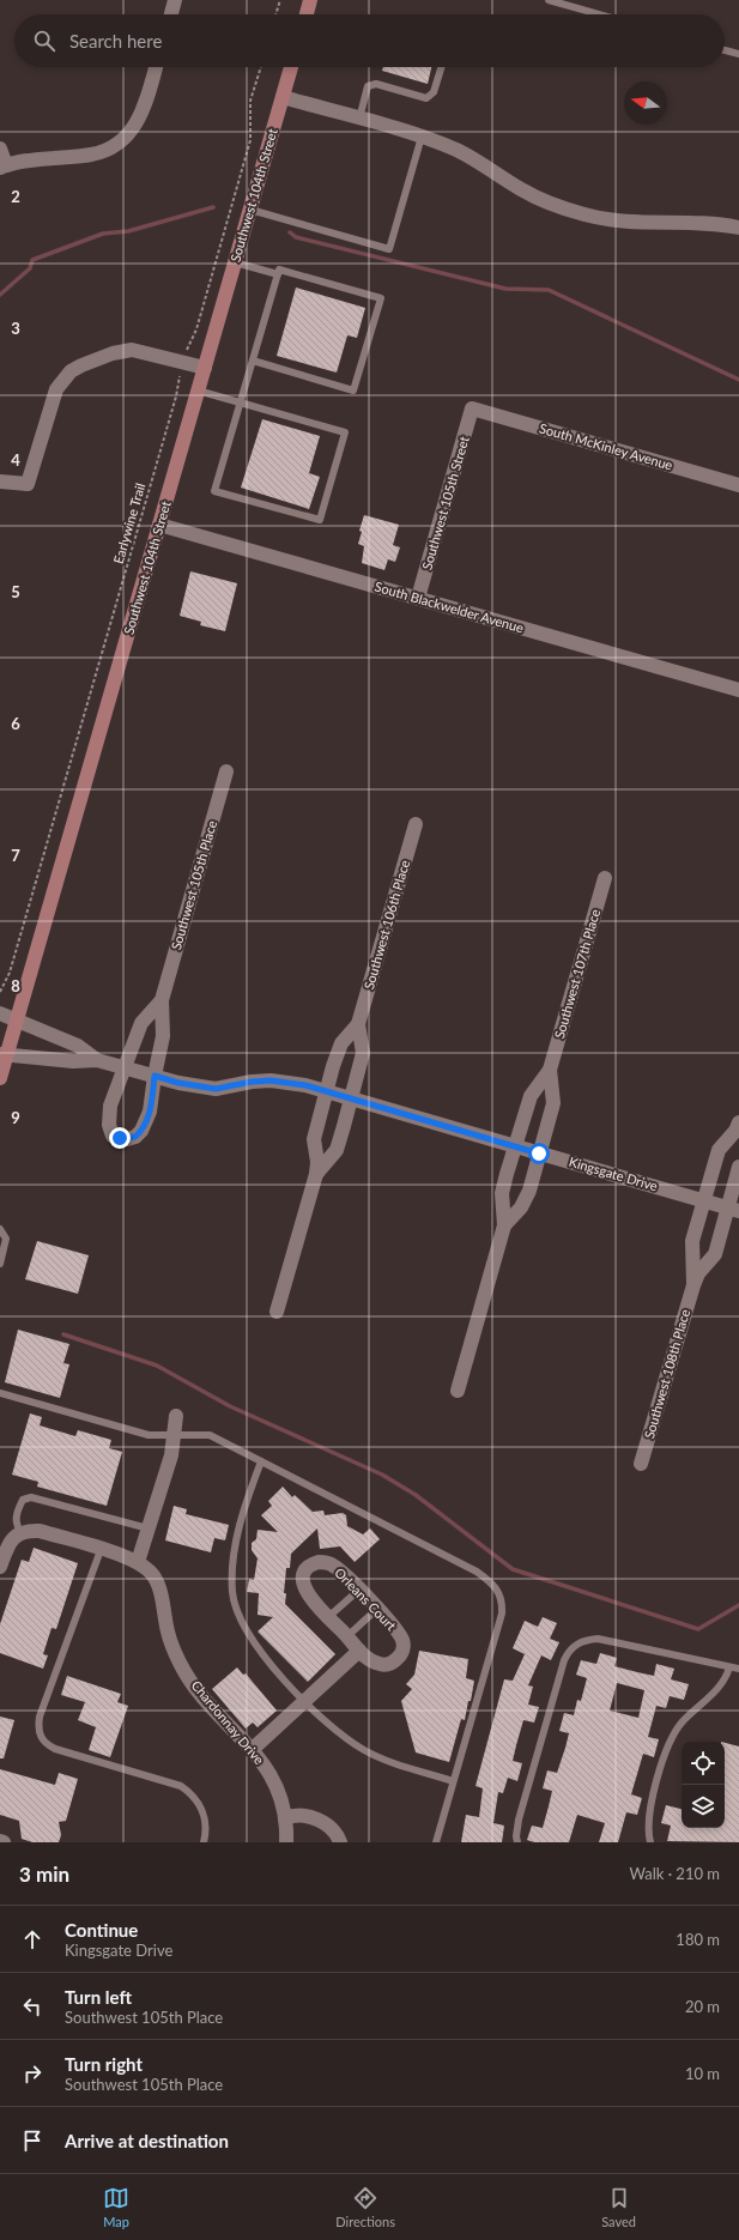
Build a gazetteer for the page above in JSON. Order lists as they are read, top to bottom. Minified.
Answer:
{"streets":{"main road":["Southwest 104th Street"],"street":["South McKinley Avenue","Southwest 105th Street","South Blackwelder Avenue","Southwest 105th Place","Southwest 106th Place","Southwest 107th Place","Kingsgate Drive","Southwest 108th Place","Orleans Court","Chardonnay Drive"],"path":["Earlywine Trail"]},"crossings":[["Southwest 104th Street","South Blackwelder Avenue"],["Southwest 104th Street","Kingsgate Drive"],["South McKinley Avenue","Southwest 105th Street"],["Southwest 105th Street","South Blackwelder Avenue"],["Southwest 105th Place","Kingsgate Drive"],["Southwest 106th Place","Kingsgate Drive"],["Southwest 107th Place","Kingsgate Drive"],["Kingsgate Drive","Southwest 108th Place"]],"north":"left","page":{"search":"Search here","heading":["3 min","Walk · 210 m"],"list":[["Continue","Kingsgate Drive","180 m"],["Turn left","Southwest 105th Place","20 m"],["Turn right","Southwest 105th Place","10 m"],"Arrive at destination"],"nav":["Map","Directions","Saved"]},"grid":{"rows":["2","3","4","5","6","7","8","9"]}}
